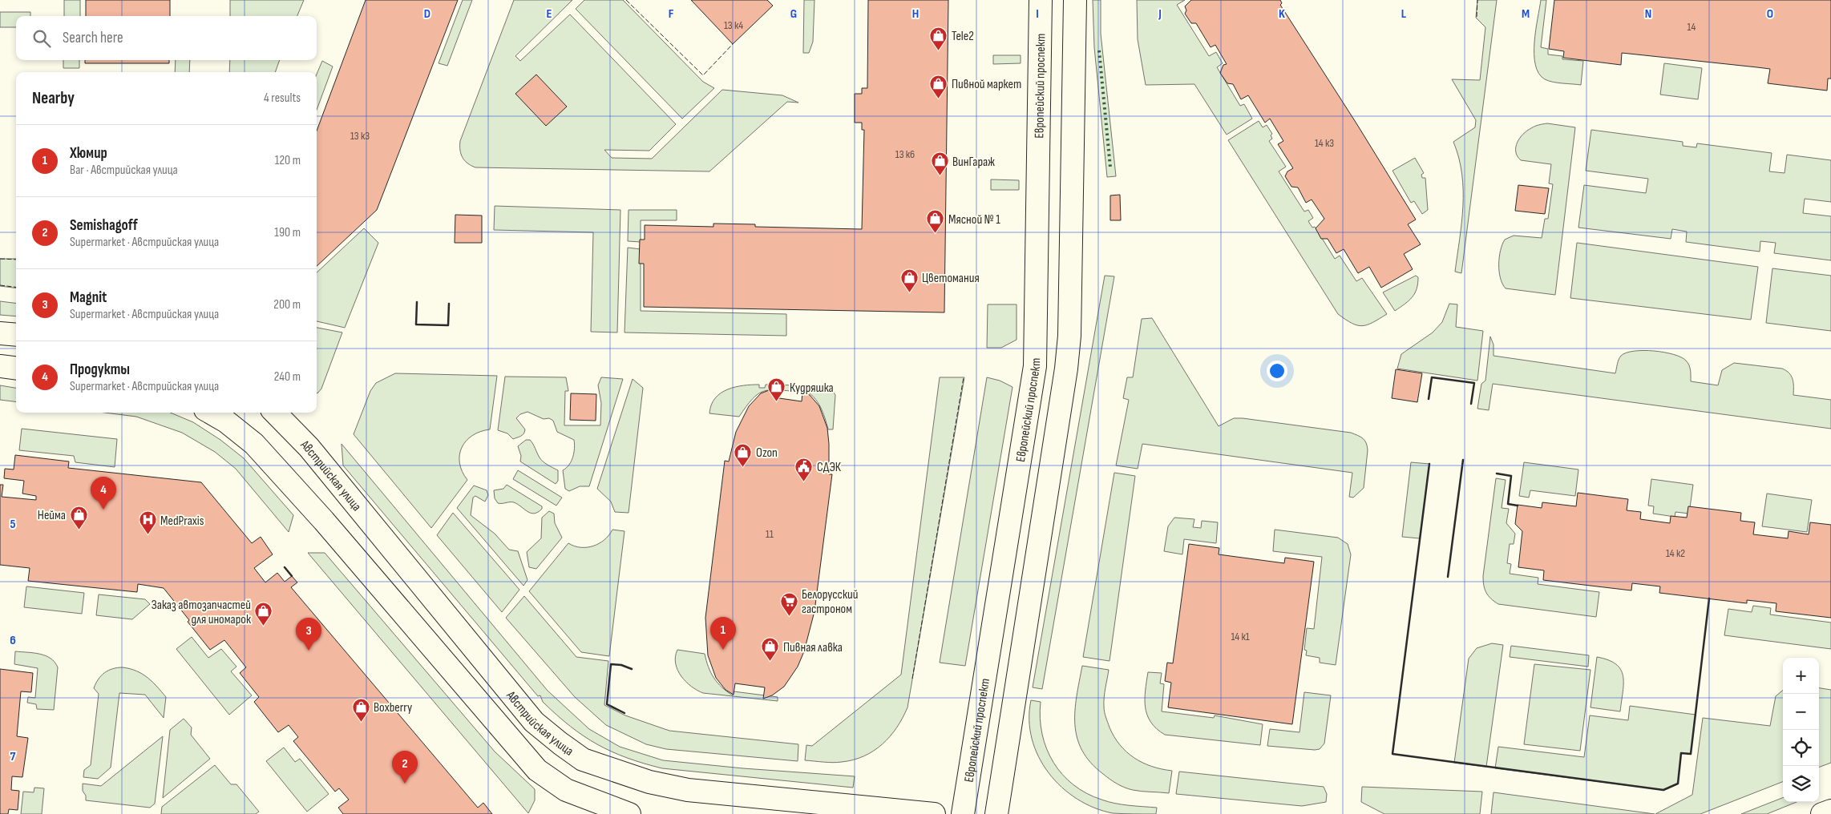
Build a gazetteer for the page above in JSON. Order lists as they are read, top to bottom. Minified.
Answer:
{"streets":{"street":["Европейский проспект","Австрийская улица"]},"places":{"shop":["Tele2","Пивной маркет","ВинГараж","Мясной № 1","Цветомания","Кудряшка","Ozon","Нейма","Заказ автозапчастей для иномарок","Пивная лавка","Boxberry"],"public building":["СДЭК"],"hospital":["MedPraxis"],"supermarket":["Белорусский гастроном"]},"house_numbers":["13 к4","14","13 к3","14 к3","13 к6","11","14 к2","14 к1"],"page":{"search":"Search here","heading":["Nearby","4 results"],"list":[{"mark":"1","name":"Хюмир","note":"Bar · Австрийская улица","value":"120 m"},{"mark":"2","name":"Semishagoff","note":"Supermarket · Австрийская улица","value":"190 m"},{"mark":"3","name":"Magnit","note":"Supermarket · Австрийская улица","value":"200 m"},{"mark":"4","name":"Продукты","note":"Supermarket · Австрийская улица","value":"240 m"}],"pins":["4","1","3","2"],"map_buttons":["+","−"]},"grid":{"columns":["D","E","F","G","H","I","J","K","L","M","N","O"],"rows":["5","6","7"]}}
